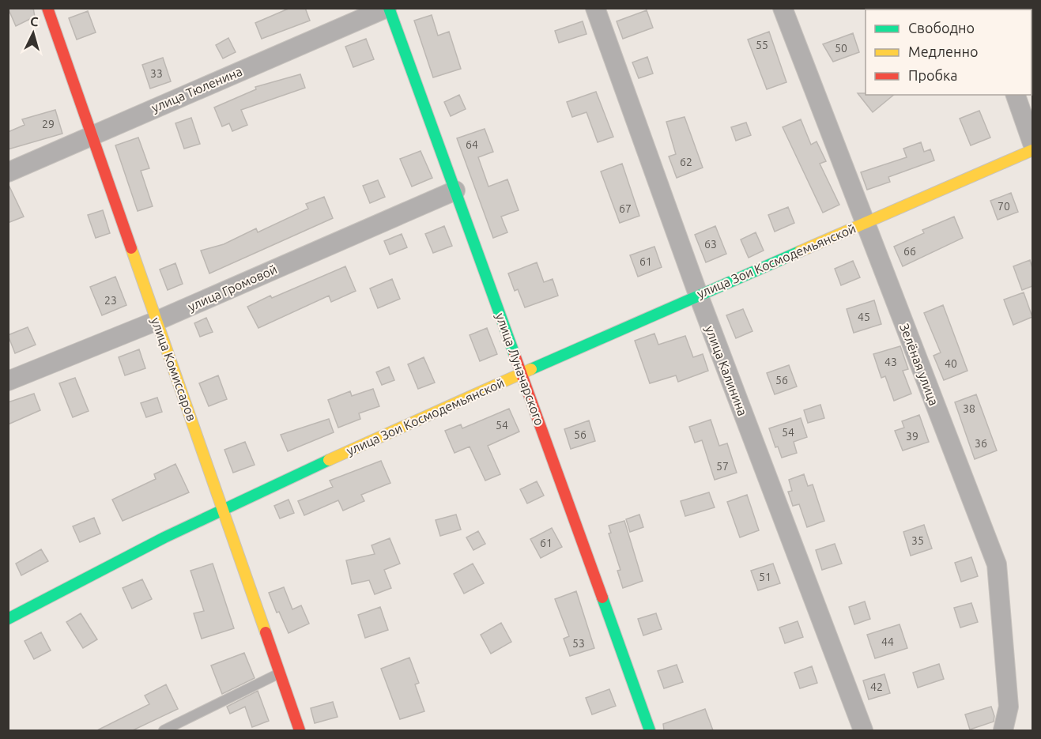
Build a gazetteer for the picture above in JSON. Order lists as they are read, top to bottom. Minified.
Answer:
{"streets":{"main road":["улица Зои Космодемьянской","улица Комиссаров","улица Луначарского"],"street":["улица Тюленина","улица Громовой","Зелёная улица","улица Калинина"]},"crossings":[["улица Тюленина","улица Комиссаров"],["улица Тюленина","улица Луначарского"],["улица Зои Космодемьянской","Зелёная улица"],["улица Зои Космодемьянской","улица Комиссаров"],["улица Зои Космодемьянской","улица Луначарского"],["улица Зои Космодемьянской","улица Калинина"],["улица Громовой","улица Комиссаров"],["улица Громовой","улица Луначарского"]],"house_numbers":["55","50","33","29","64","62","70","67","63","66","61","23","45","43","40","56","38","54","54","56","39","36","57","35","61","51","44","53","42"],"legend":["Свободно","Медленно","Пробка"],"north":"top"}
